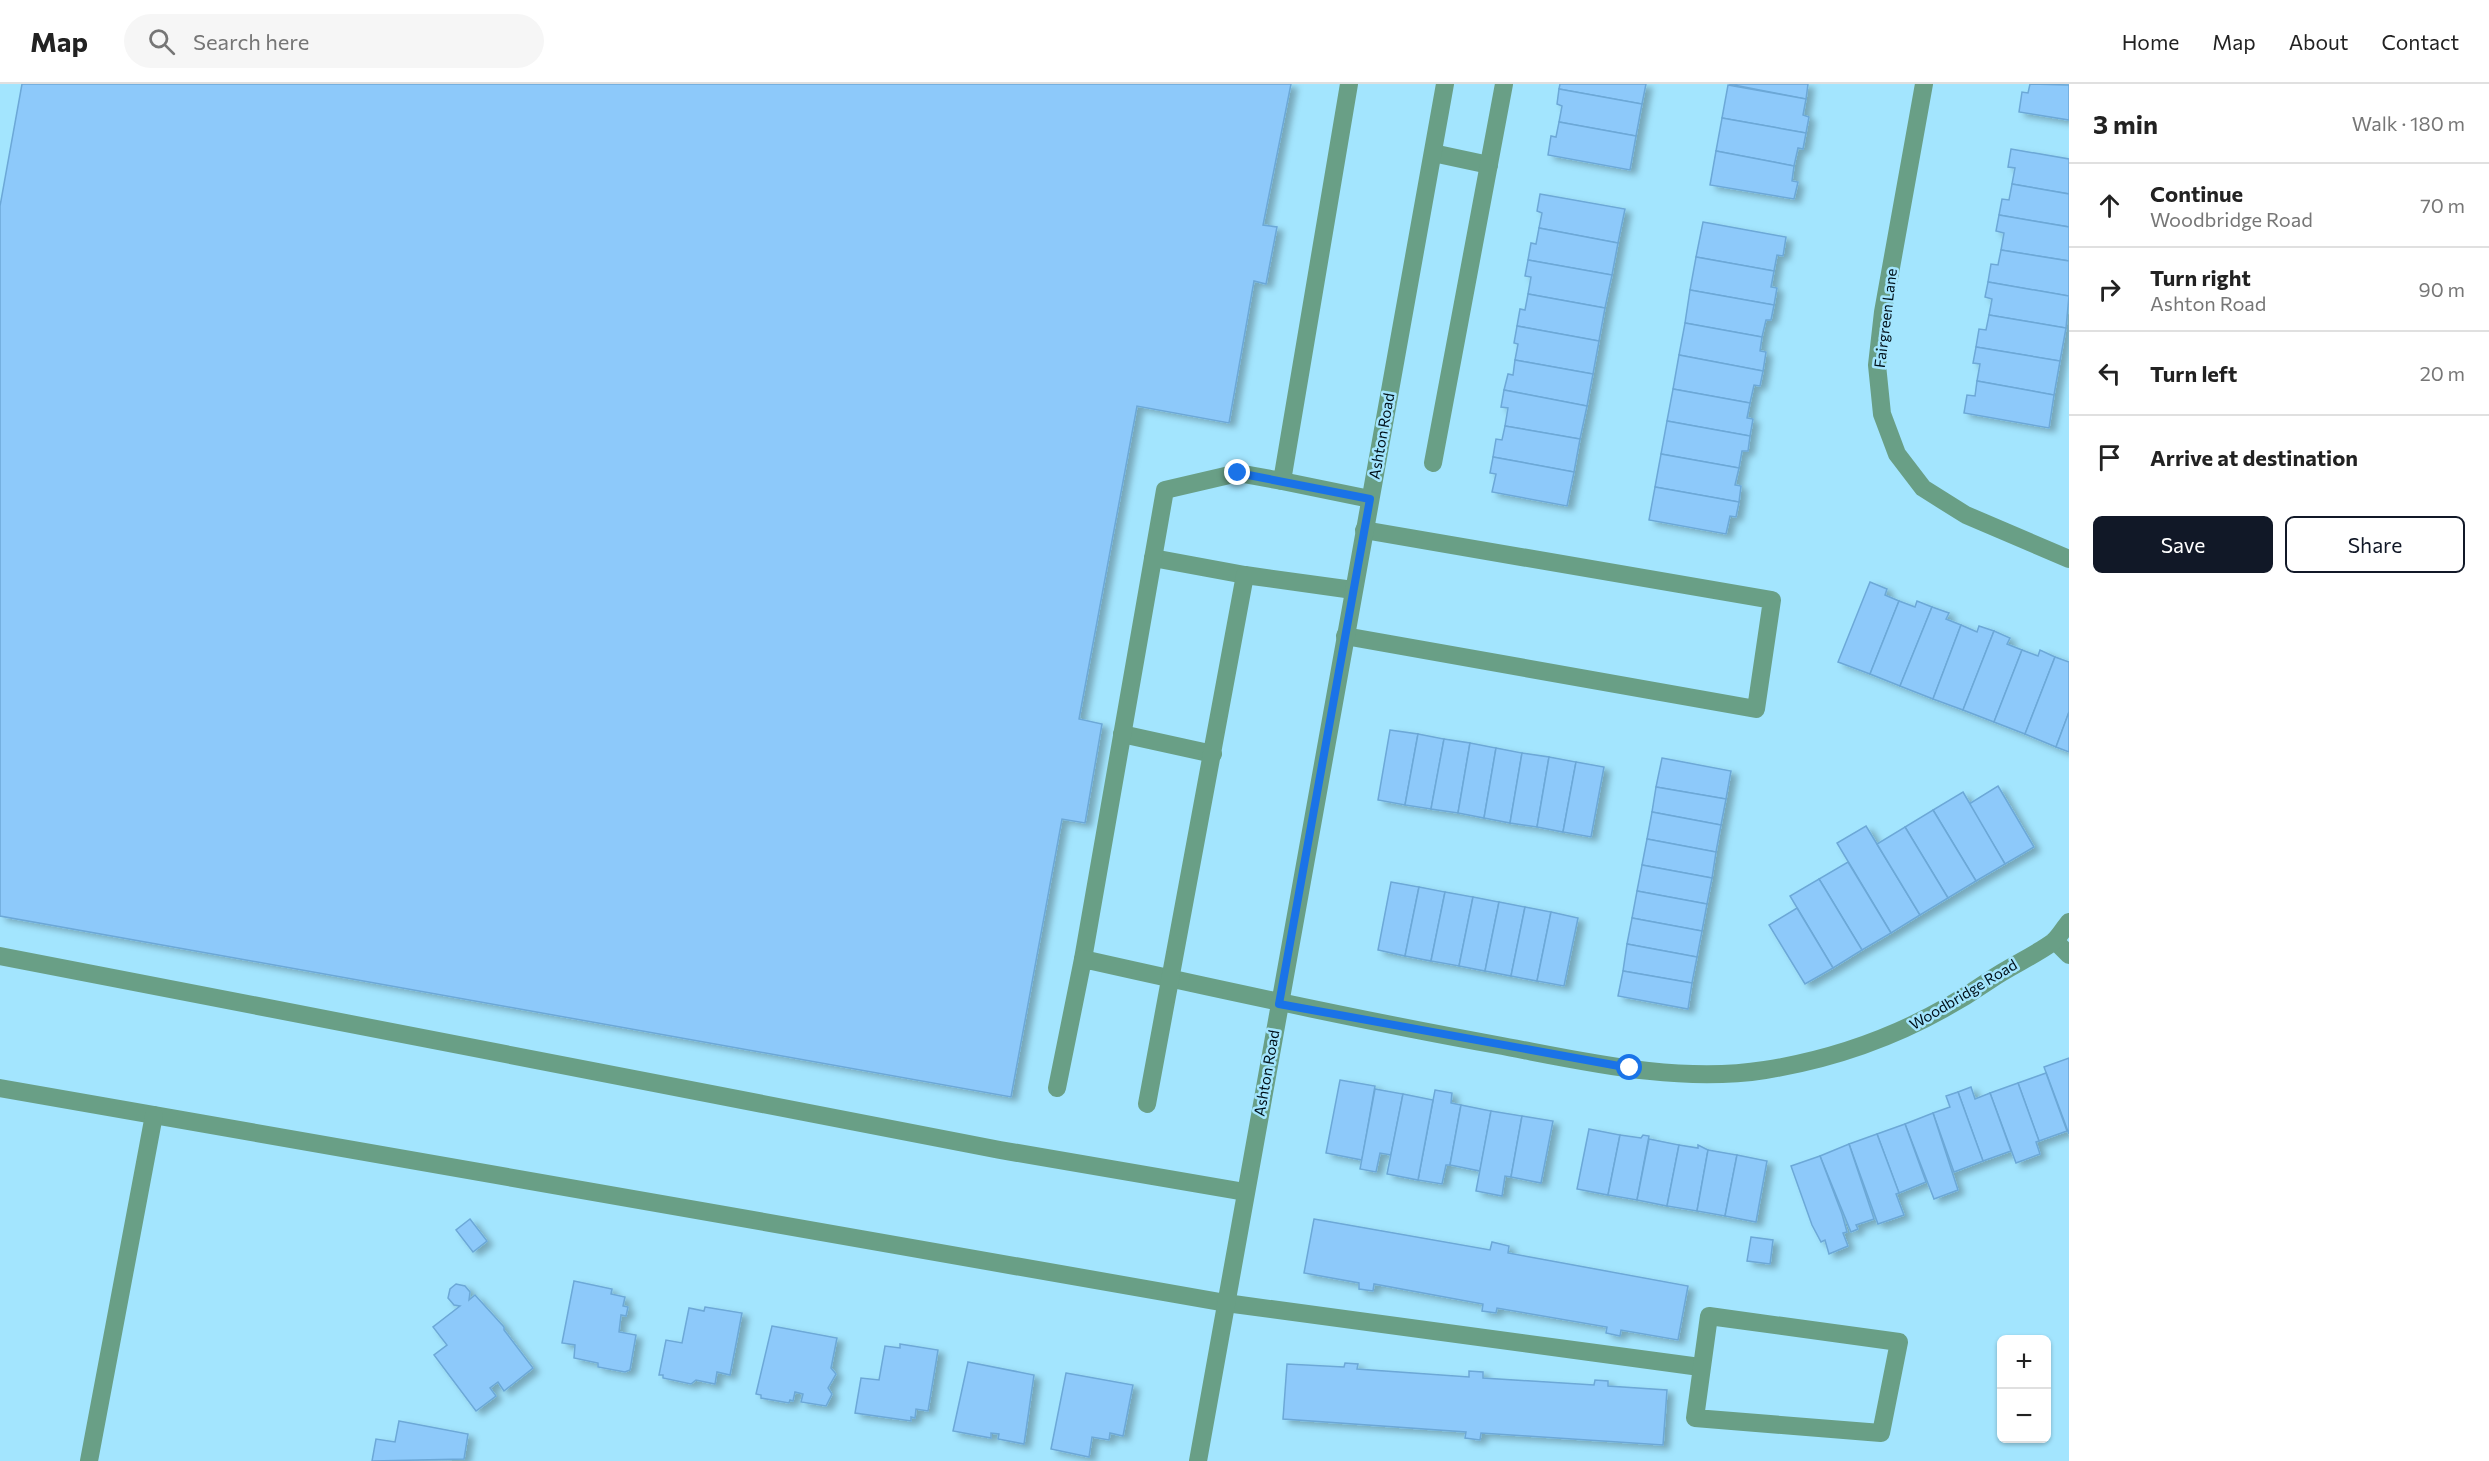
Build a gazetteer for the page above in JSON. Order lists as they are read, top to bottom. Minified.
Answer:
{"streets":{"street":["Fairgreen Lane","Ashton Road","Woodbridge Road"]},"crossings":[["Ashton Road","Woodbridge Road"]],"page":{"header":"Map","search":"Search here","nav":["Home","Map","About","Contact"],"heading":["3 min","Walk · 180 m"],"list":[["Continue","Woodbridge Road","70 m"],["Turn right","Ashton Road","90 m"],["Turn left","20 m"],"Arrive at destination"],"buttons":["Save","Share"],"map_buttons":["+","−"]}}
